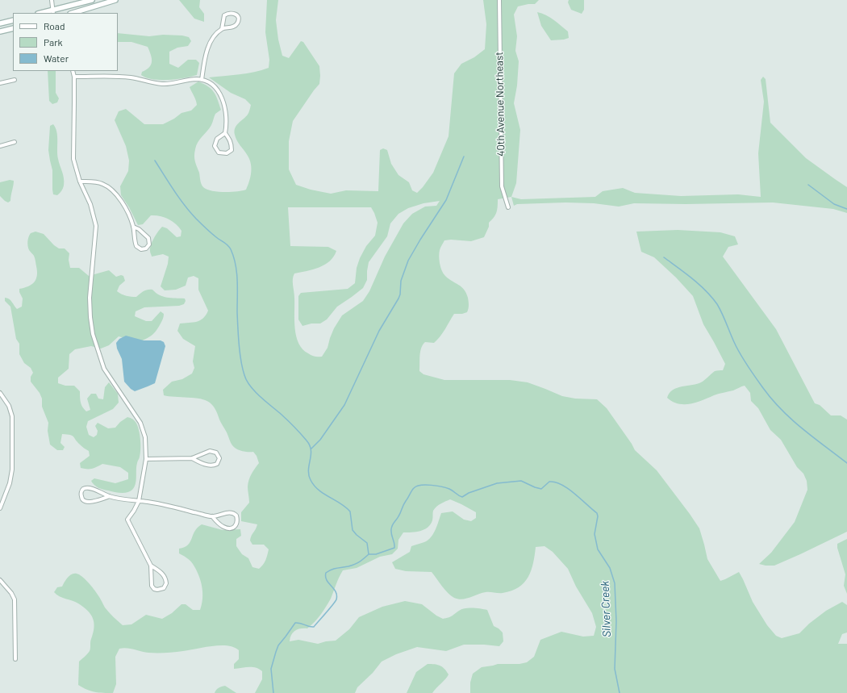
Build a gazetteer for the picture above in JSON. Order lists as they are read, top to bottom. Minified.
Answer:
{"streets":{"street":["40th Avenue Northeast"]},"water":["Silver Creek"],"legend":["Road","Park","Water"]}
